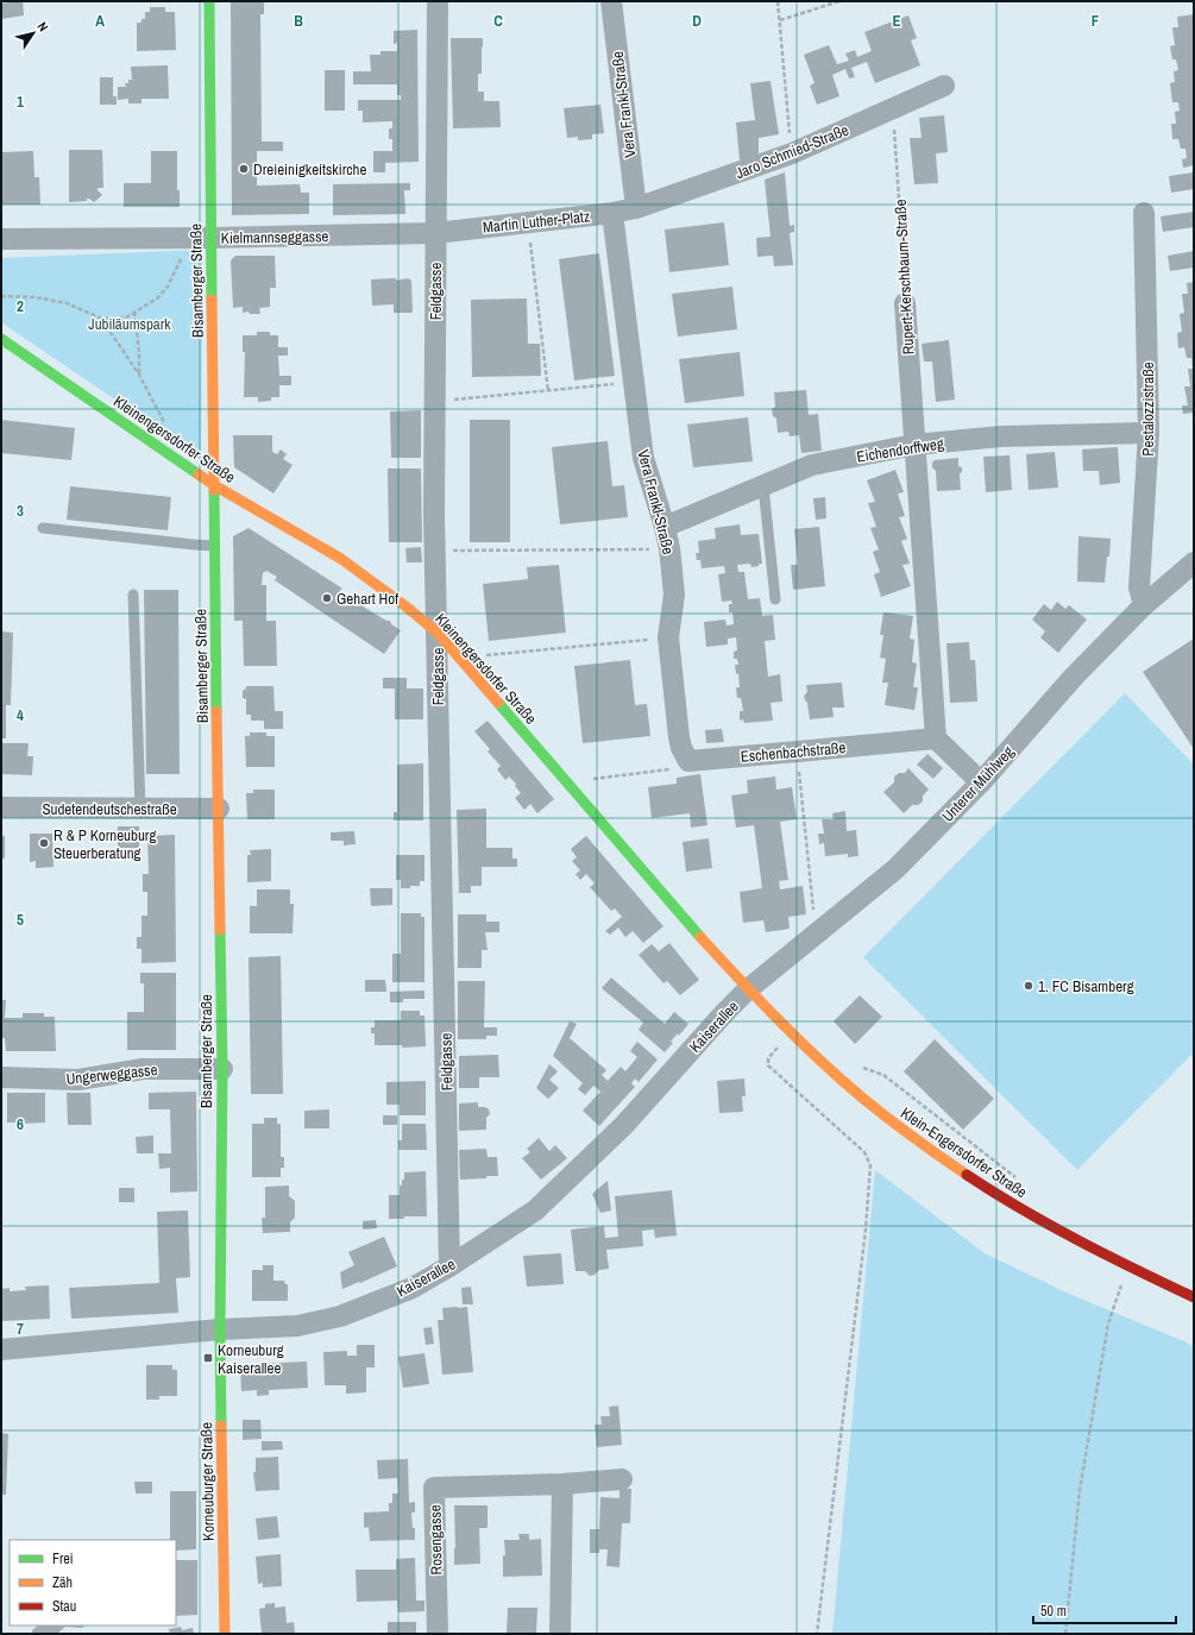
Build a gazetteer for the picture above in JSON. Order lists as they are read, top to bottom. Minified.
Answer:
{"streets":{"street":["Vera Frankl-Straße","Jaro Schmied-Straße","Martin Luther-Platz","Kielmannseggasse","Rupert-Kerschbaum-Straße","Bisamberger Straße","Feldgasse","Pestalozzistraße","Kleinengersdorfer Straße","Eichendorffweg","Eschenbachstraße","Unterer Mühlweg","Sudetendeutschestraße","Kaiserallee","Ungerweggasse","Klein-Engersdorfer Straße","Korneuburger Straße","Rosengasse"]},"crossings":[["Vera Frankl-Straße","Jaro Schmied-Straße"],["Vera Frankl-Straße","Martin Luther-Platz"],["Vera Frankl-Straße","Eichendorffweg"],["Vera Frankl-Straße","Eschenbachstraße"],["Jaro Schmied-Straße","Martin Luther-Platz"],["Jaro Schmied-Straße","Rupert-Kerschbaum-Straße"],["Martin Luther-Platz","Kielmannseggasse"],["Martin Luther-Platz","Feldgasse"],["Kielmannseggasse","Bisamberger Straße"],["Kielmannseggasse","Feldgasse"],["Rupert-Kerschbaum-Straße","Eichendorffweg"],["Rupert-Kerschbaum-Straße","Eschenbachstraße"],["Bisamberger Straße","Kleinengersdorfer Straße"],["Bisamberger Straße","Sudetendeutschestraße"],["Bisamberger Straße","Kaiserallee"],["Bisamberger Straße","Ungerweggasse"],["Bisamberger Straße","Korneuburger Straße"],["Feldgasse","Kleinengersdorfer Straße"],["Feldgasse","Kaiserallee"],["Pestalozzistraße","Eichendorffweg"],["Pestalozzistraße","Unterer Mühlweg"],["Kleinengersdorfer Straße","Unterer Mühlweg"],["Kleinengersdorfer Straße","Kaiserallee"],["Kleinengersdorfer Straße","Klein-Engersdorfer Straße"],["Unterer Mühlweg","Kaiserallee"],["Unterer Mühlweg","Klein-Engersdorfer Straße"],["Kaiserallee","Klein-Engersdorfer Straße"],["Kaiserallee","Korneuburger Straße"]],"parks":["Jubiläumspark"],"places":{"other":["Dreieinigkeitskirche","Gehart Hof","R & P Korneuburg Steuerberatung","1. FC Bisamberg"],"transit":["Korneuburg Kaiserallee"]},"legend":["Frei","Zäh","Stau"],"scale_bar":"50 m","north":"top right","grid":{"columns":["A","B","C","D","E","F"],"rows":["1","2","3","4","5","6","7"]}}
